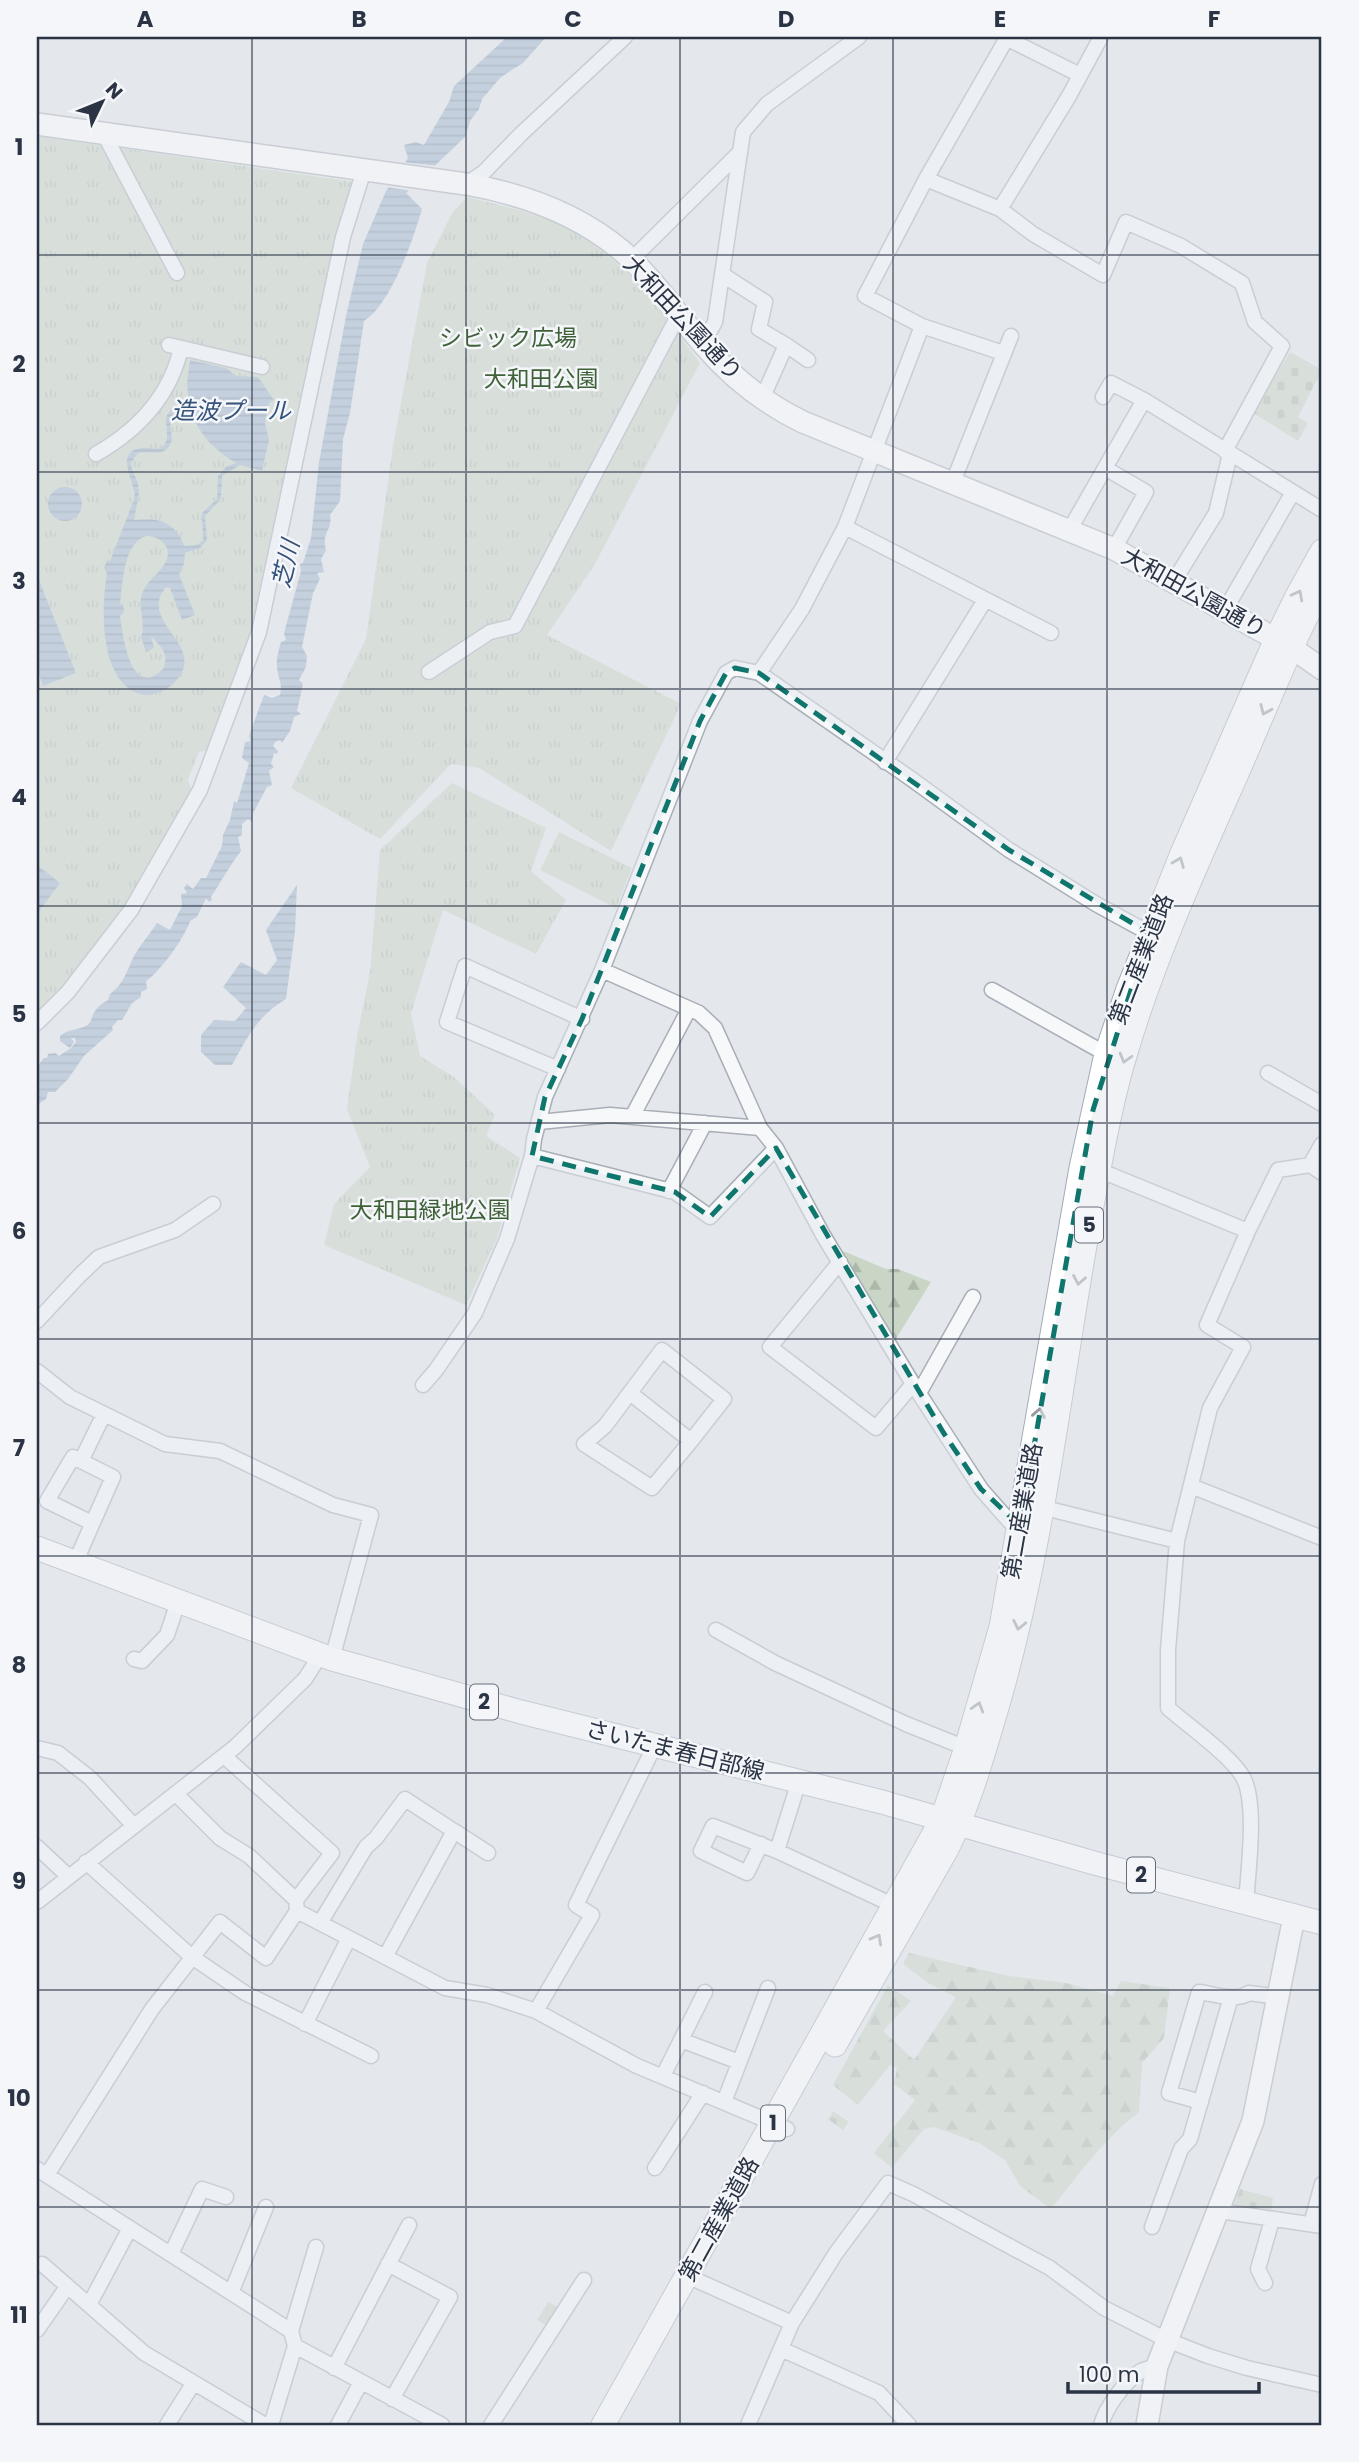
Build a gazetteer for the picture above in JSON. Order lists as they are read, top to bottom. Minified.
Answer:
{"streets":{"main road":["第二産業道路","5","2","さいたま春日部線","1"],"street":["大和田公園通り"]},"crossings":[["大和田公園通り","第二産業道路"],["第二産業道路","さいたま春日部線"]],"water":["造波プール","芝川"],"parks":["シビック広場","大和田公園","大和田緑地公園"],"scale_bar":"100 m","north":"top right","grid":{"columns":["A","B","C","D","E","F"],"rows":["1","2","3","4","5","6","7","8","9","10","11"]}}
